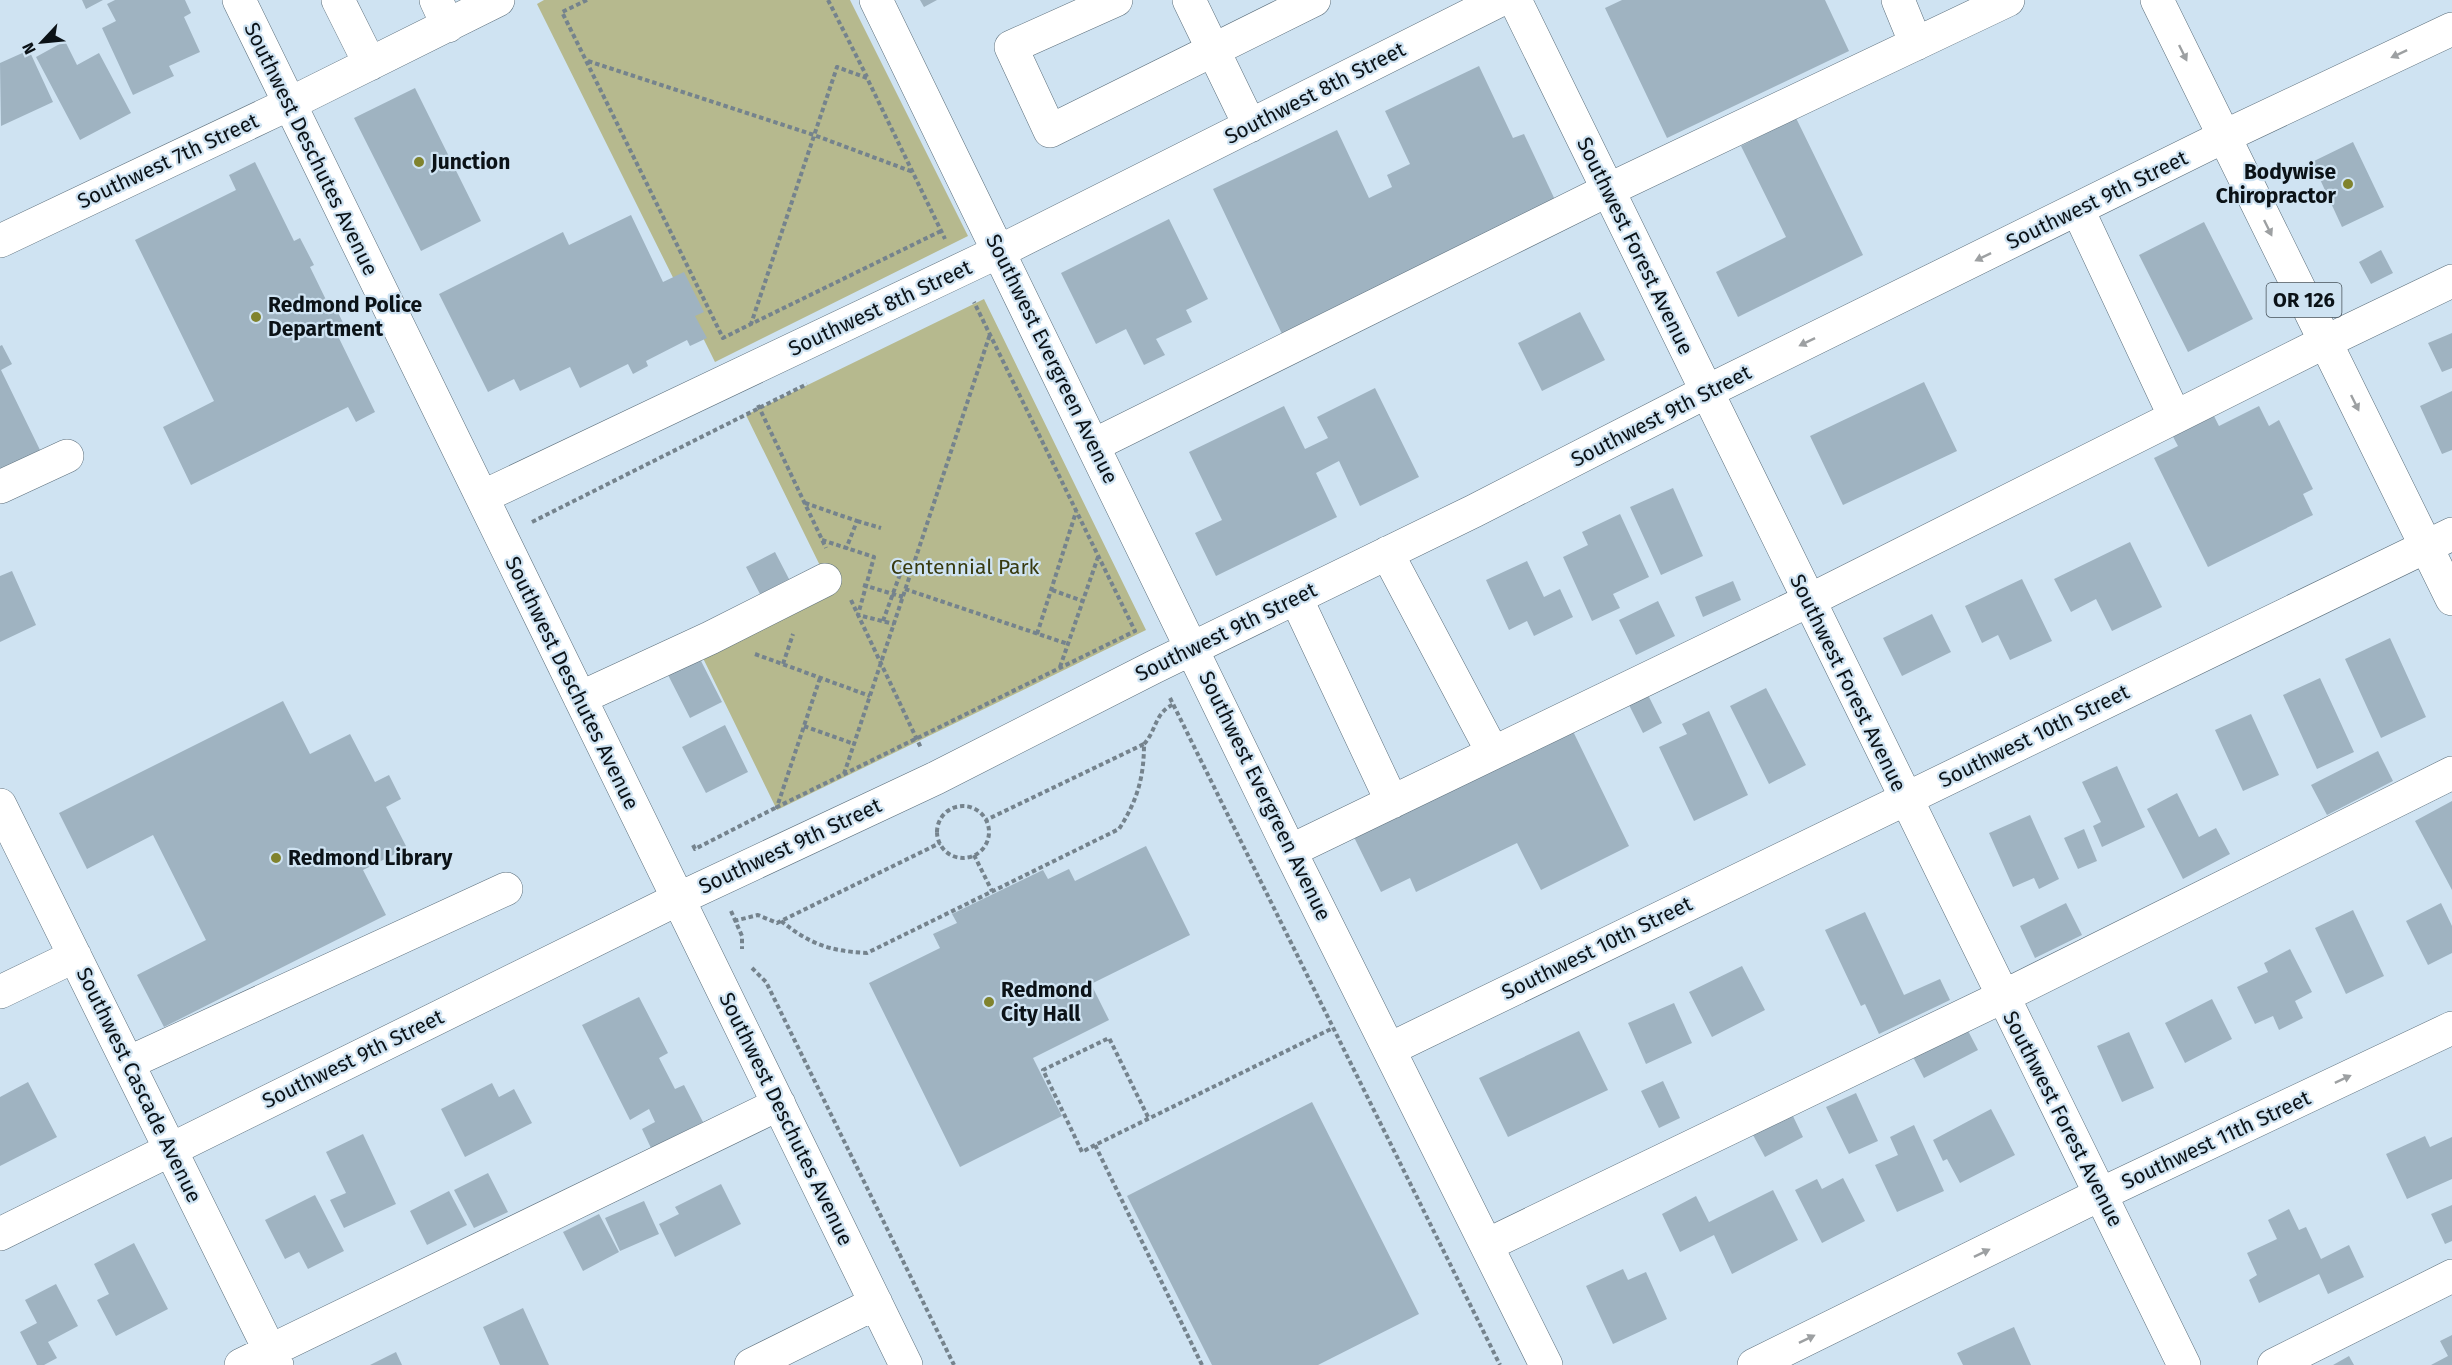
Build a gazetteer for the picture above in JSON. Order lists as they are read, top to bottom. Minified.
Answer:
{"streets":{"main road":["Southwest 8th Street","Southwest Deschutes Avenue","Southwest 7th Street","Southwest 9th Street","Southwest Forest Avenue","OR 126","Southwest Evergreen Avenue","Southwest 10th Street","Southwest Cascade Avenue","Southwest 11th Street"]},"crossings":[["Southwest 8th Street","Southwest Deschutes Avenue"],["Southwest 8th Street","Southwest Evergreen Avenue"],["Southwest Deschutes Avenue","Southwest 7th Street"],["Southwest Deschutes Avenue","Southwest 9th Street"],["Southwest 9th Street","Southwest Forest Avenue"],["Southwest 9th Street","OR 126"],["Southwest 9th Street","Southwest Evergreen Avenue"],["Southwest 9th Street","Southwest Cascade Avenue"],["Southwest Forest Avenue","Southwest 10th Street"],["Southwest Forest Avenue","Southwest 11th Street"],["OR 126","Southwest 10th Street"],["Southwest Evergreen Avenue","Southwest 10th Street"]],"parks":["Centennial Park"],"places":["Junction","Bodywise Chiropractor","Redmond Police Department","Redmond Library","Redmond City Hall"],"north":"bottom left"}
